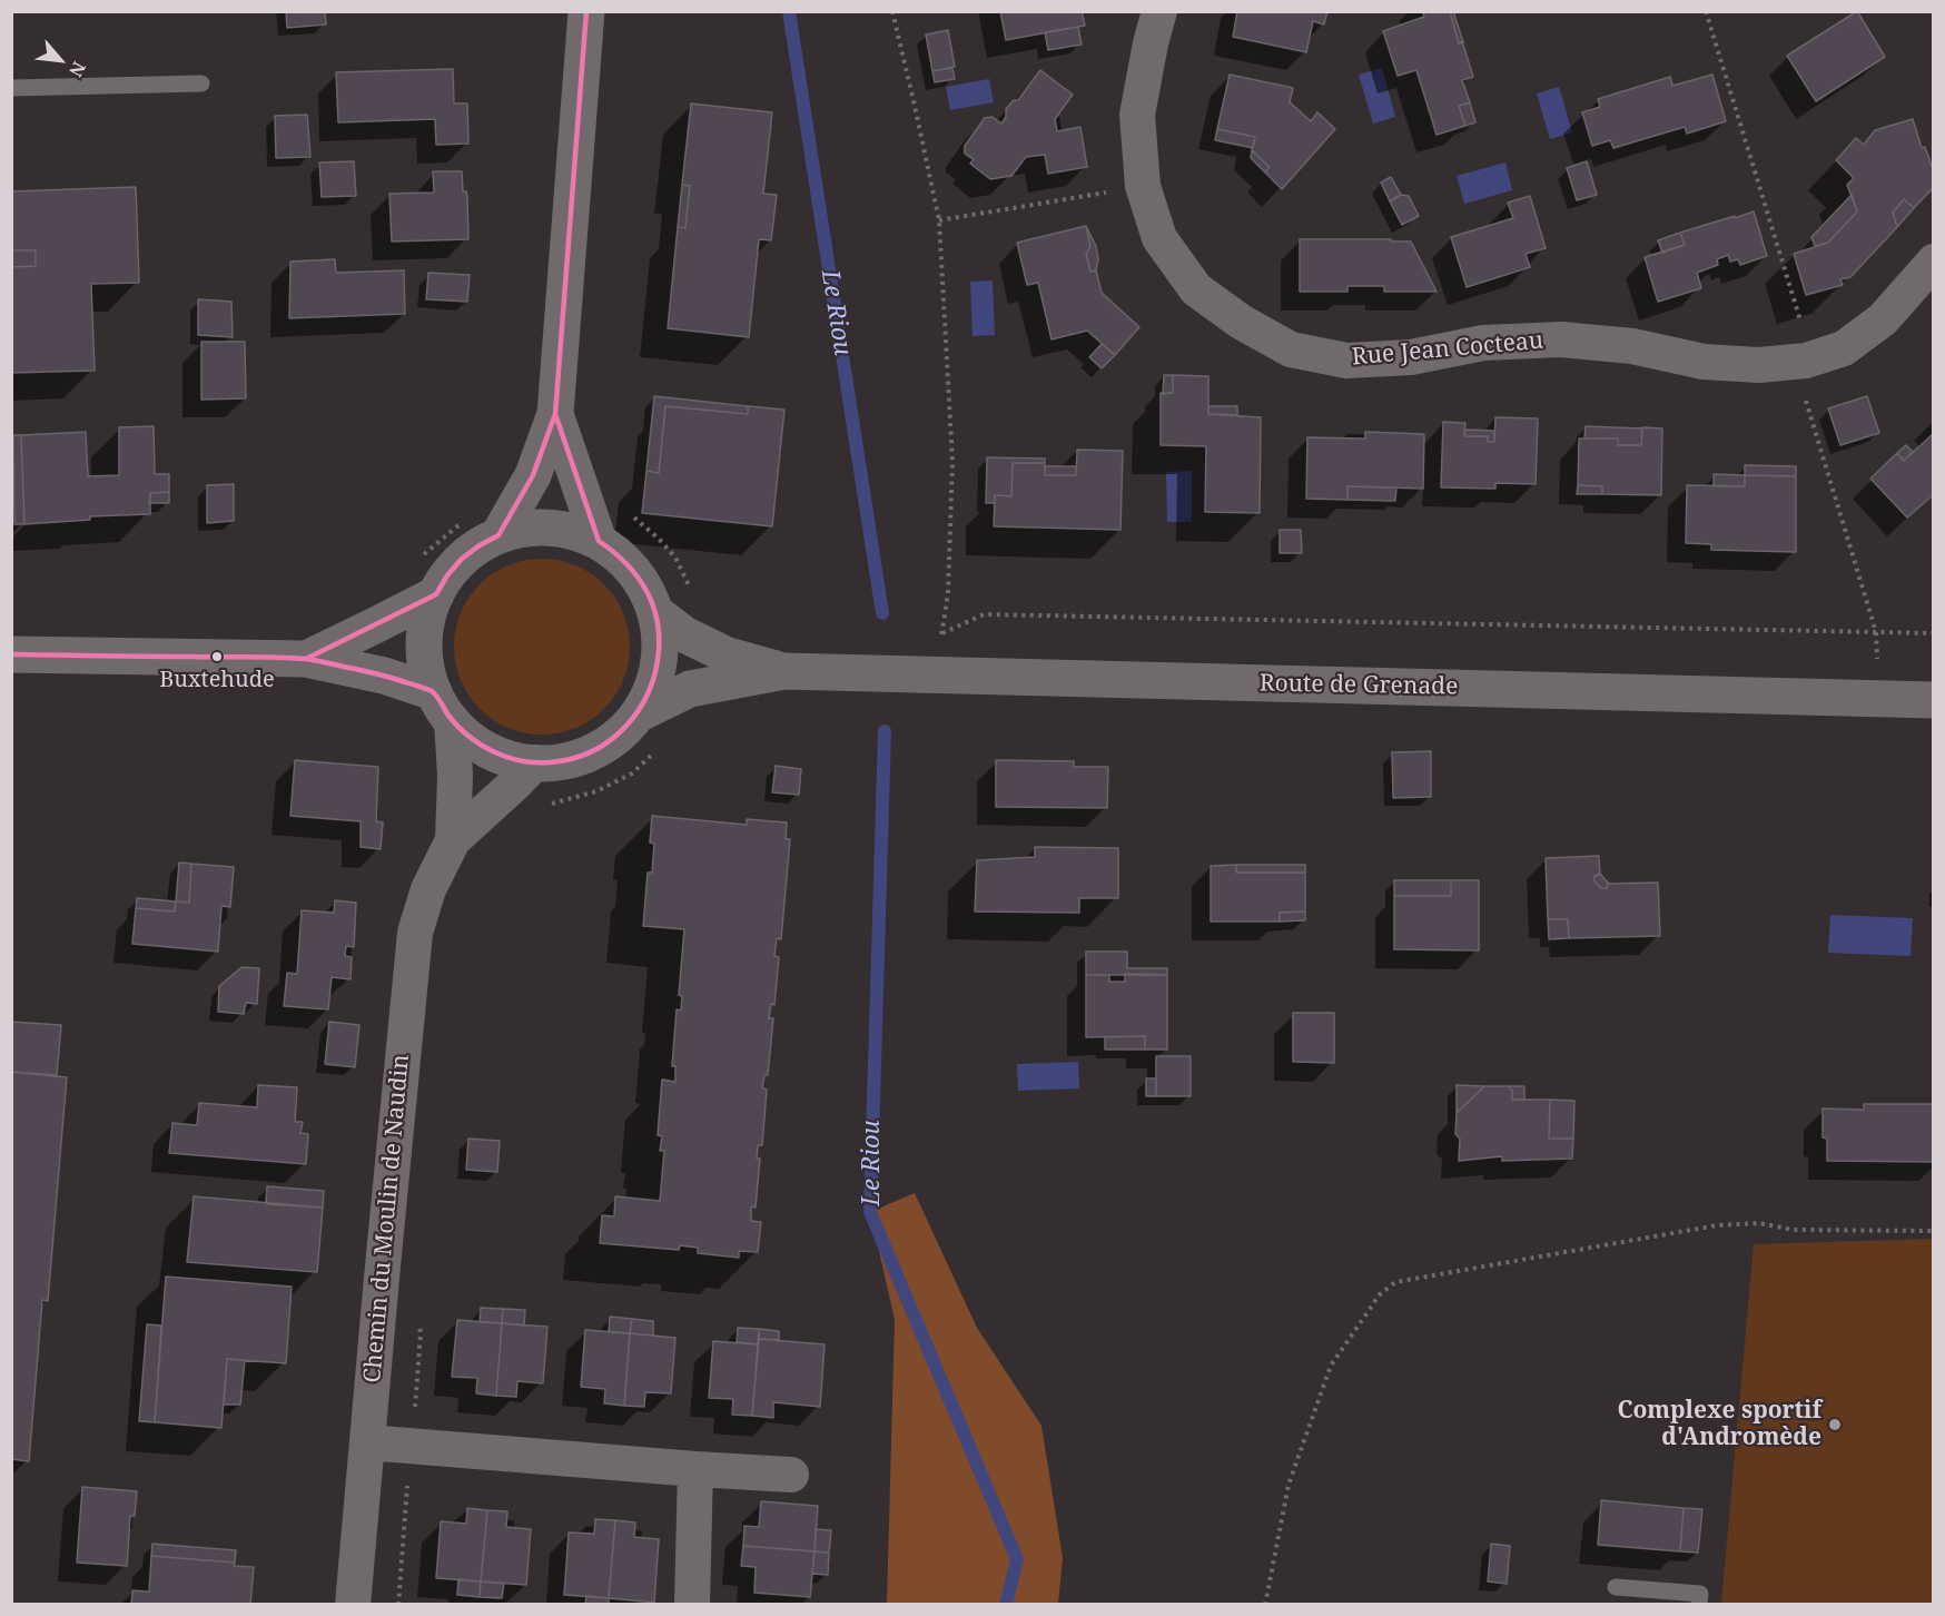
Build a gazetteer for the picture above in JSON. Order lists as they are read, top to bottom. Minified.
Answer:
{"streets":{"main road":["Route de Grenade"],"street":["Rue Jean Cocteau","Chemin du Moulin de Naudin"]},"water":["Le Riou"],"places":["Buxtehude","Complexe sportif d'Andromède"],"north":"bottom right"}
